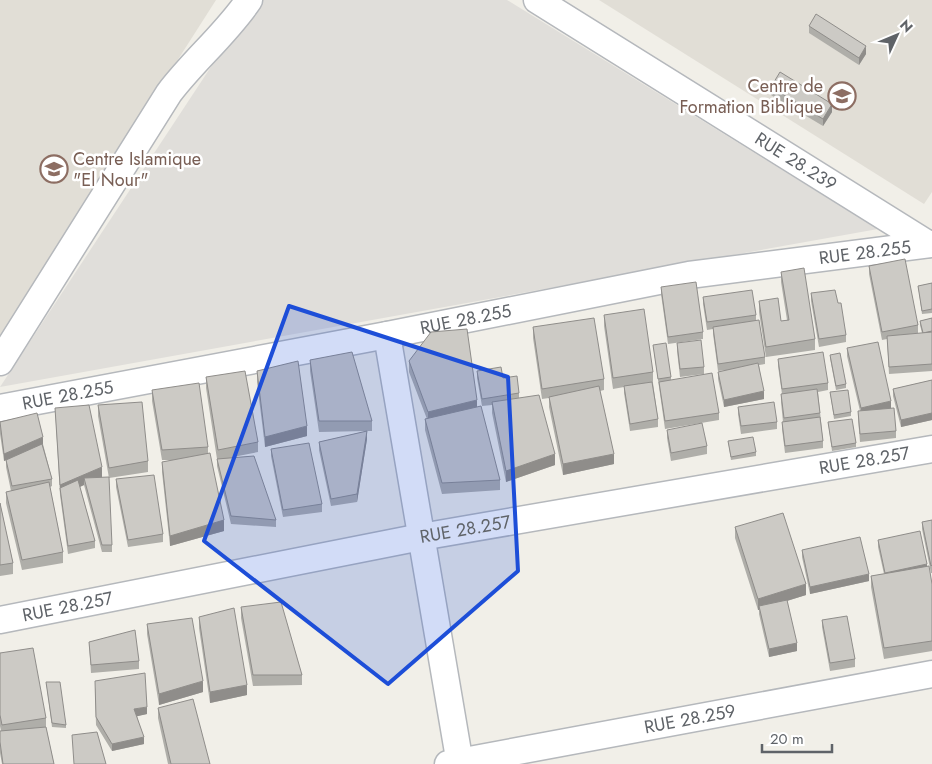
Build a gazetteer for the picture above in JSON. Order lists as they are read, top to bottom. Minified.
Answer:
{"streets":{"street":["RUE 28.239","RUE 28.255","RUE 28.257","RUE 28.259"]},"crossings":[["RUE 28.239","RUE 28.255"]],"places":{"school or university":["Centre de Formation Biblique","Centre Islamique \"El Nour\""]},"scale_bar":"20 m","north":"top right"}
